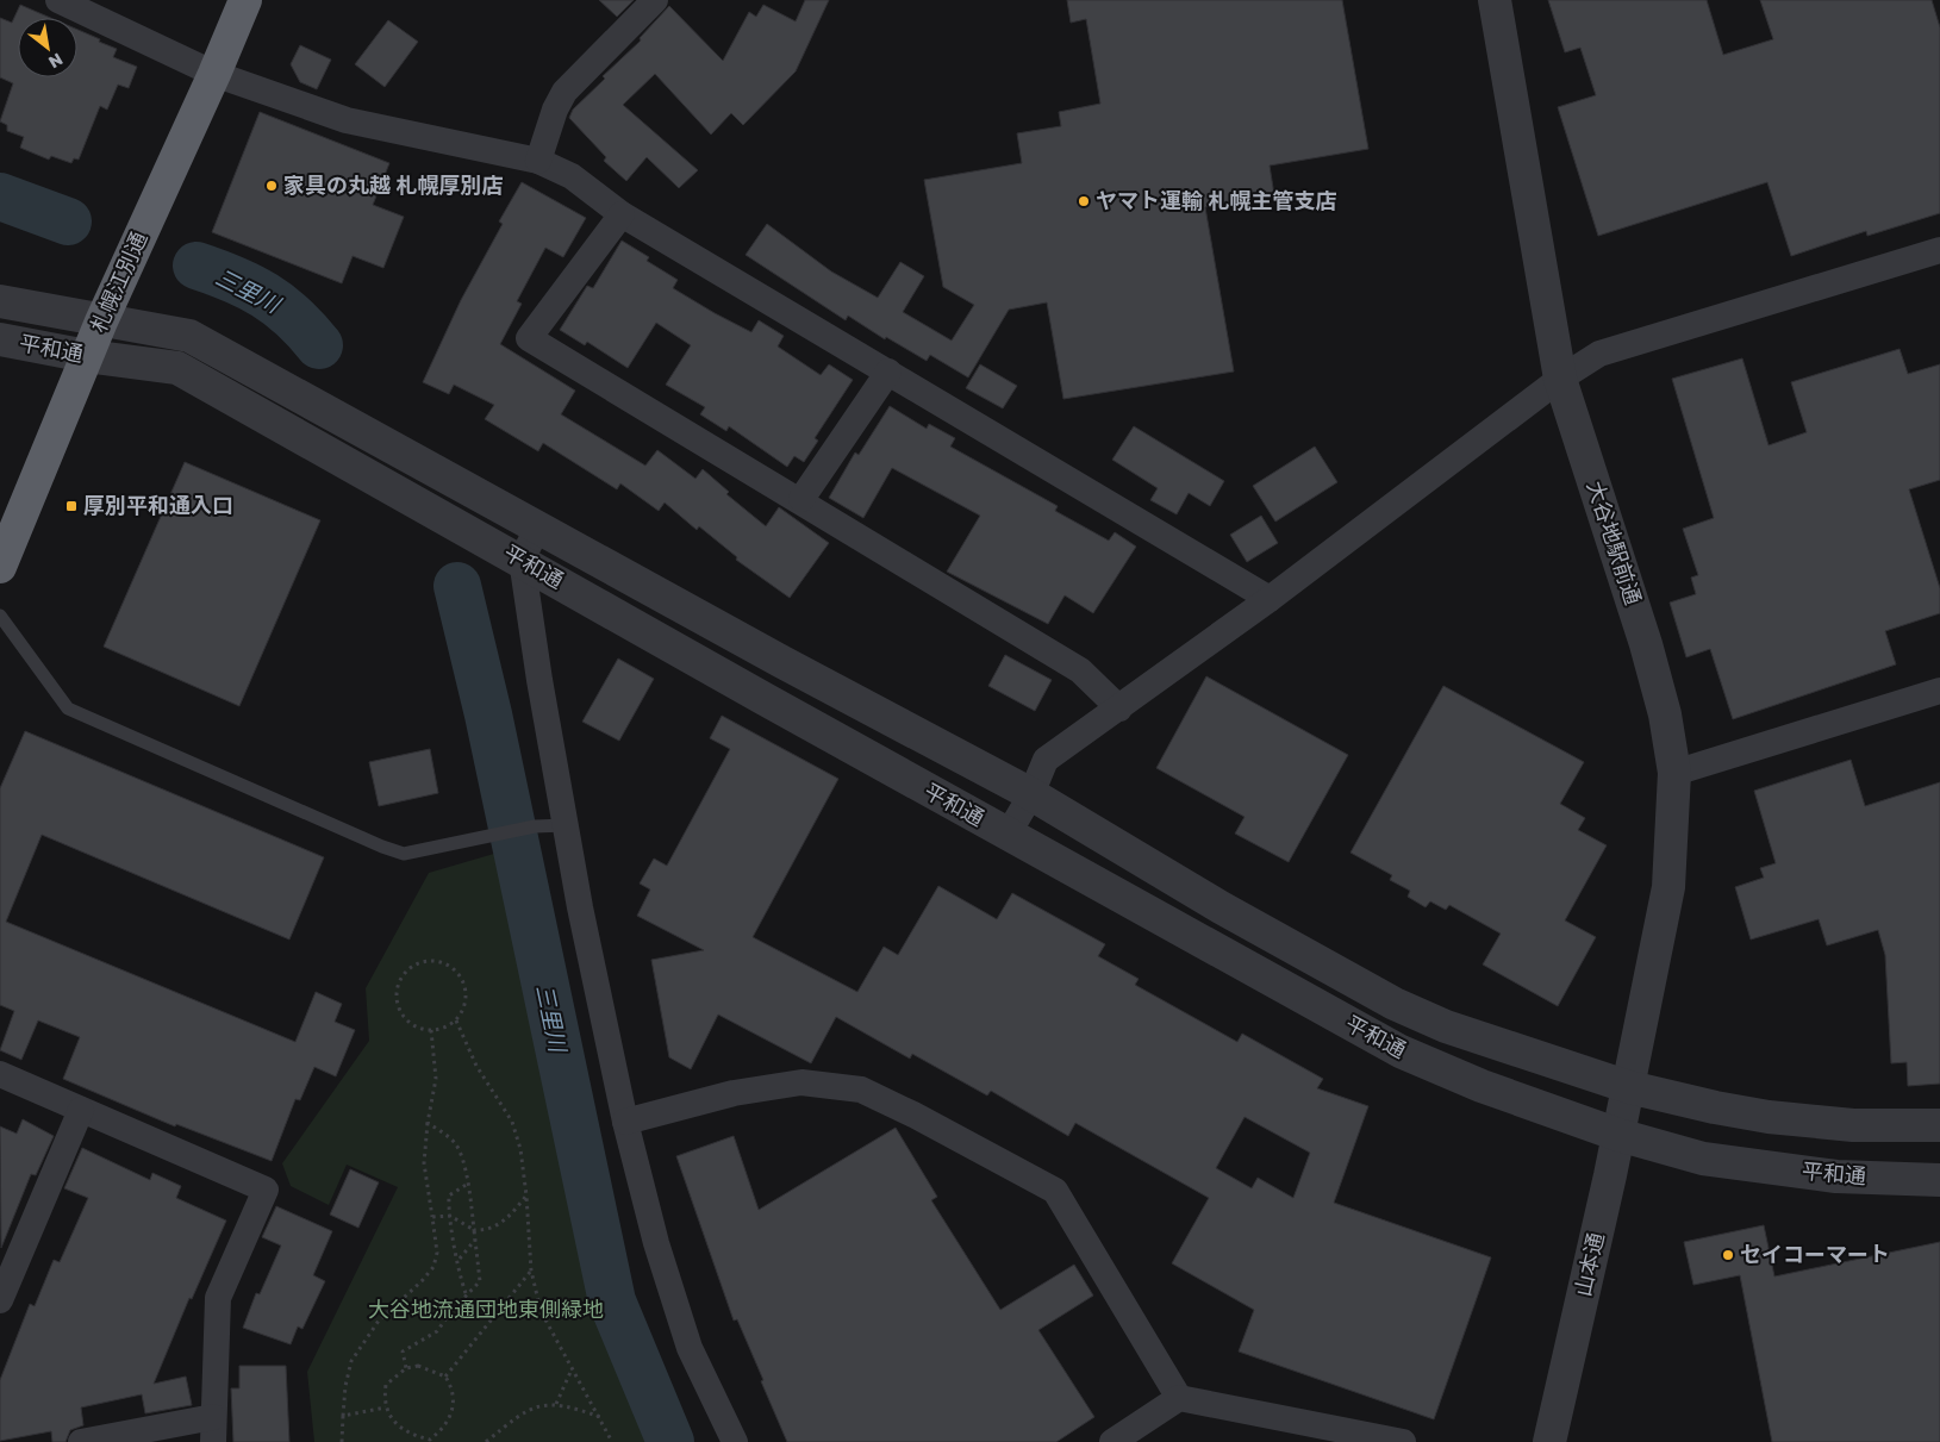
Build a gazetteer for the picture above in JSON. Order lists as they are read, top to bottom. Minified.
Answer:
{"streets":{"highway":["札幌江別通"],"street":["平和通","大谷地駅前通","山本通"]},"crossings":[["札幌江別通","平和通"],["平和通","大谷地駅前通"],["平和通","山本通"],["大谷地駅前通","山本通"]],"water":["三里川"],"parks":["大谷地流通団地東側緑地"],"places":{"other":["家具の丸越 札幌厚別店","ヤマト運輸 札幌主管支店","セイコーマート"],"transit":["厚別平和通入口"]},"north":"bottom right"}
